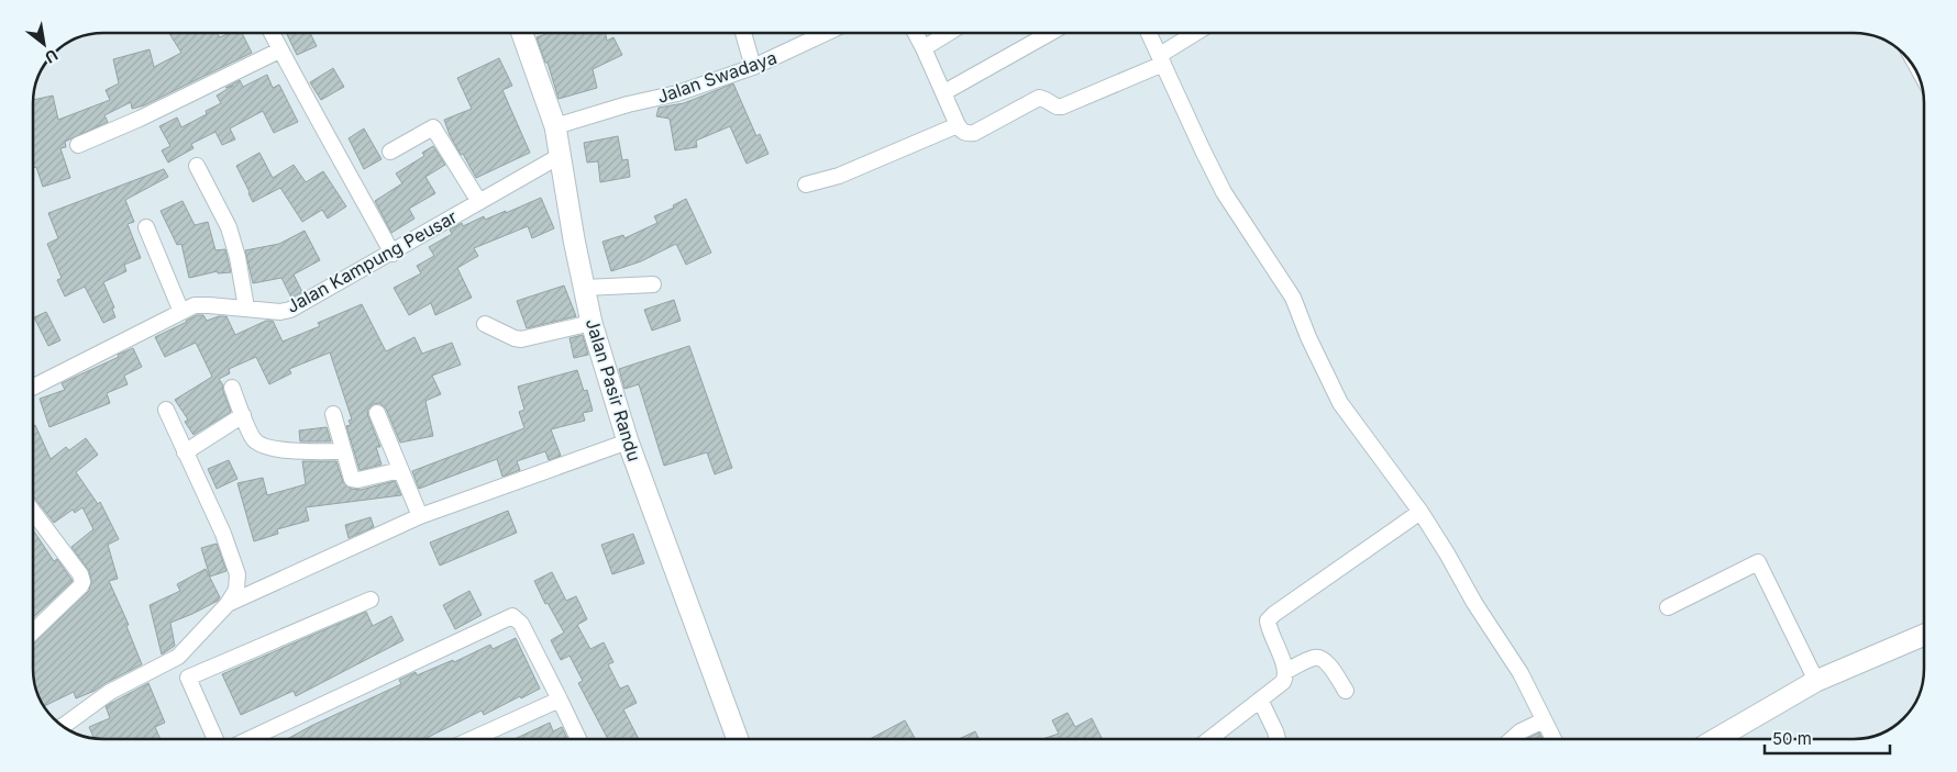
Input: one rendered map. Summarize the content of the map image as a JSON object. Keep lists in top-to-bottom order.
{
  "streets": {
    "main road": ["Jalan Pasir Randu"],
    "street": ["Jalan Swadaya", "Jalan Kampung Peusar"]
  },
  "crossings": [
    ["Jalan Swadaya", "Jalan Pasir Randu"],
    ["Jalan Kampung Peusar", "Jalan Pasir Randu"]
  ],
  "scale_bar": "50 m",
  "north": "bottom right"
}
